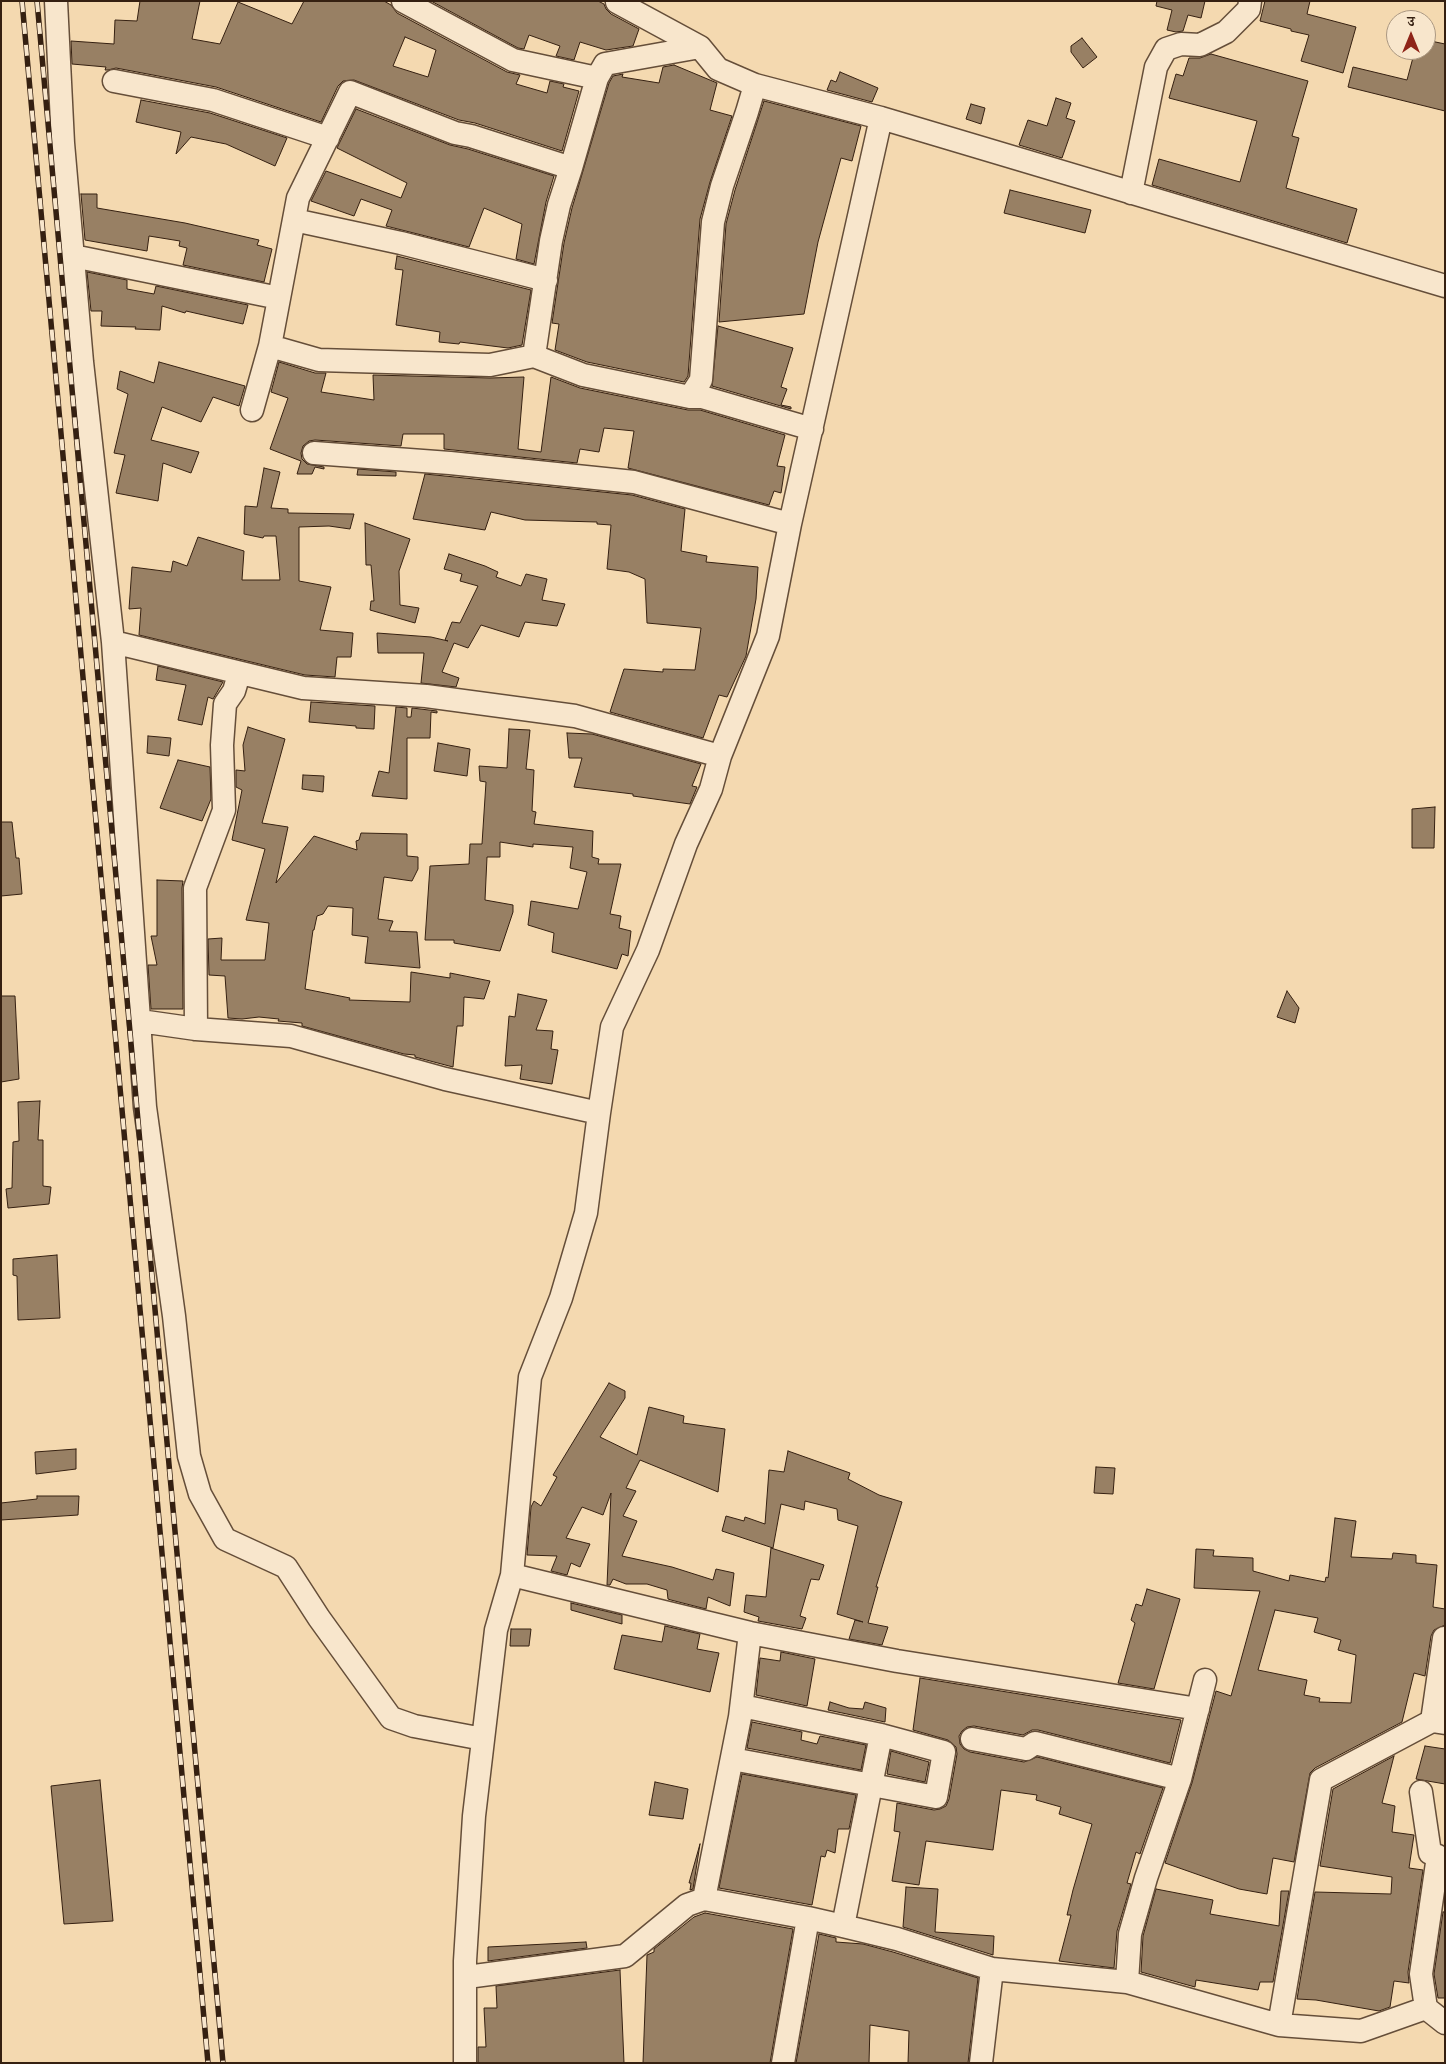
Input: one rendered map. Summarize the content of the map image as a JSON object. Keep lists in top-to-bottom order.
{
  "north": "top"
}
